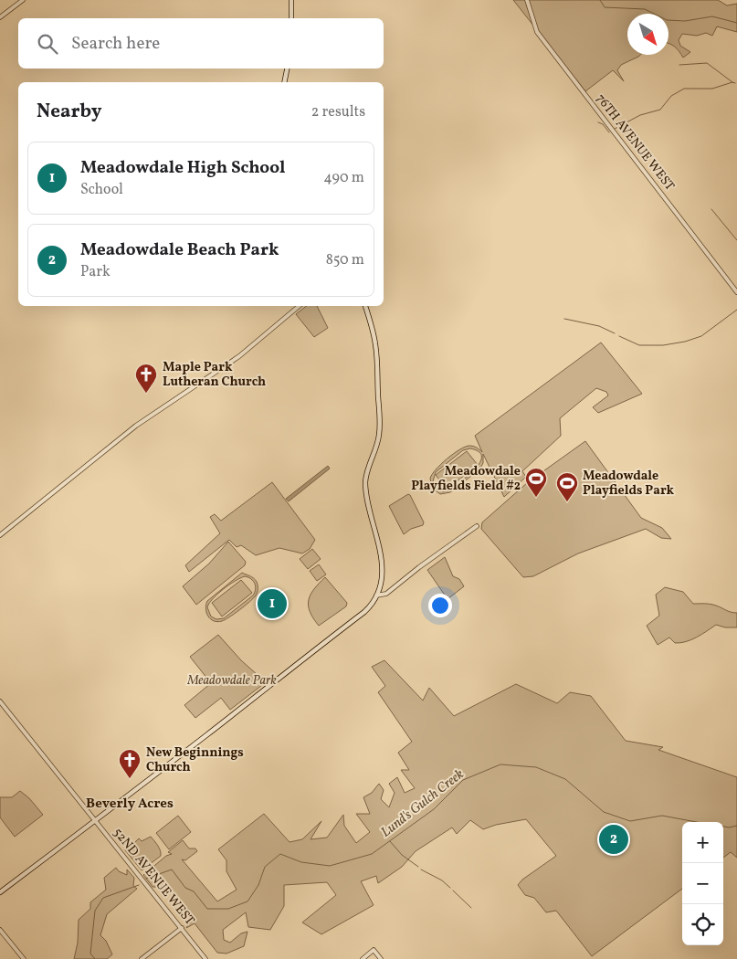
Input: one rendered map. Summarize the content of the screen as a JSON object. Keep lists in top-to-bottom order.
{
  "streets": {
    "street": ["76TH AVENUE WEST", "52ND AVENUE WEST"]
  },
  "districts": ["Beverly Acres"],
  "water": ["Lund's Gulch Creek"],
  "parks": ["Meadowdale Park"],
  "places": {
    "church": ["Maple Park Lutheran Church", "New Beginnings Church"],
    "sports": ["Meadowdale Playfields Field #2", "Meadowdale Playfields Park"]
  },
  "north": "bottom right",
  "page": {
    "search": "Search here",
    "heading": ["Nearby", "2 results"],
    "list": [
      {
        "mark": "1",
        "name": "Meadowdale High School",
        "note": "School",
        "value": "490 m"
      },
      {
        "mark": "2",
        "name": "Meadowdale Beach Park",
        "note": "Park",
        "value": "850 m"
      }
    ],
    "pins": ["1", "2"],
    "map_buttons": ["+", "−"]
  }
}
